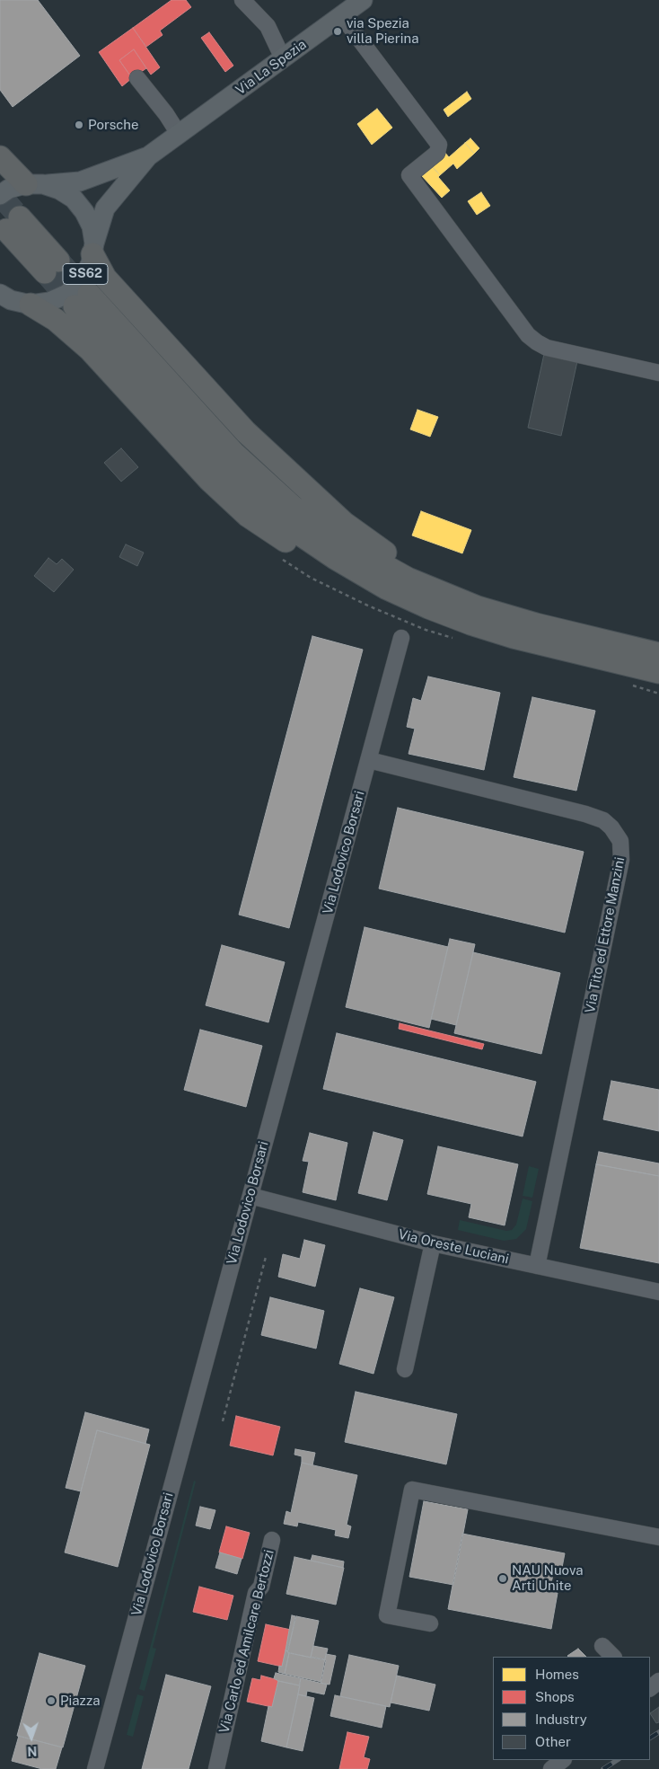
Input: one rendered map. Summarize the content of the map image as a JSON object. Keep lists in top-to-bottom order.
{
  "streets": {
    "main road": ["Via La Spezia", "SS62"],
    "street": [
      "Via Lodovico Borsari",
      "Via Tito ed Ettore Manzini",
      "Via Oreste Luciani",
      "Via Carlo ed Amilcare Bertozzi"
    ]
  },
  "crossings": [
    ["Via La Spezia", "SS62"],
    ["Via Lodovico Borsari", "Via Tito ed Ettore Manzini"],
    ["Via Lodovico Borsari", "Via Oreste Luciani"],
    ["Via Tito ed Ettore Manzini", "Via Oreste Luciani"]
  ],
  "places": [
    "via Spezia villa Pierina",
    "Porsche",
    "NAU Nuova Arti Unite",
    "Piazza"
  ],
  "legend": [
    "Homes",
    "Shops",
    "Industry",
    "Other"
  ],
  "north": "bottom"
}
